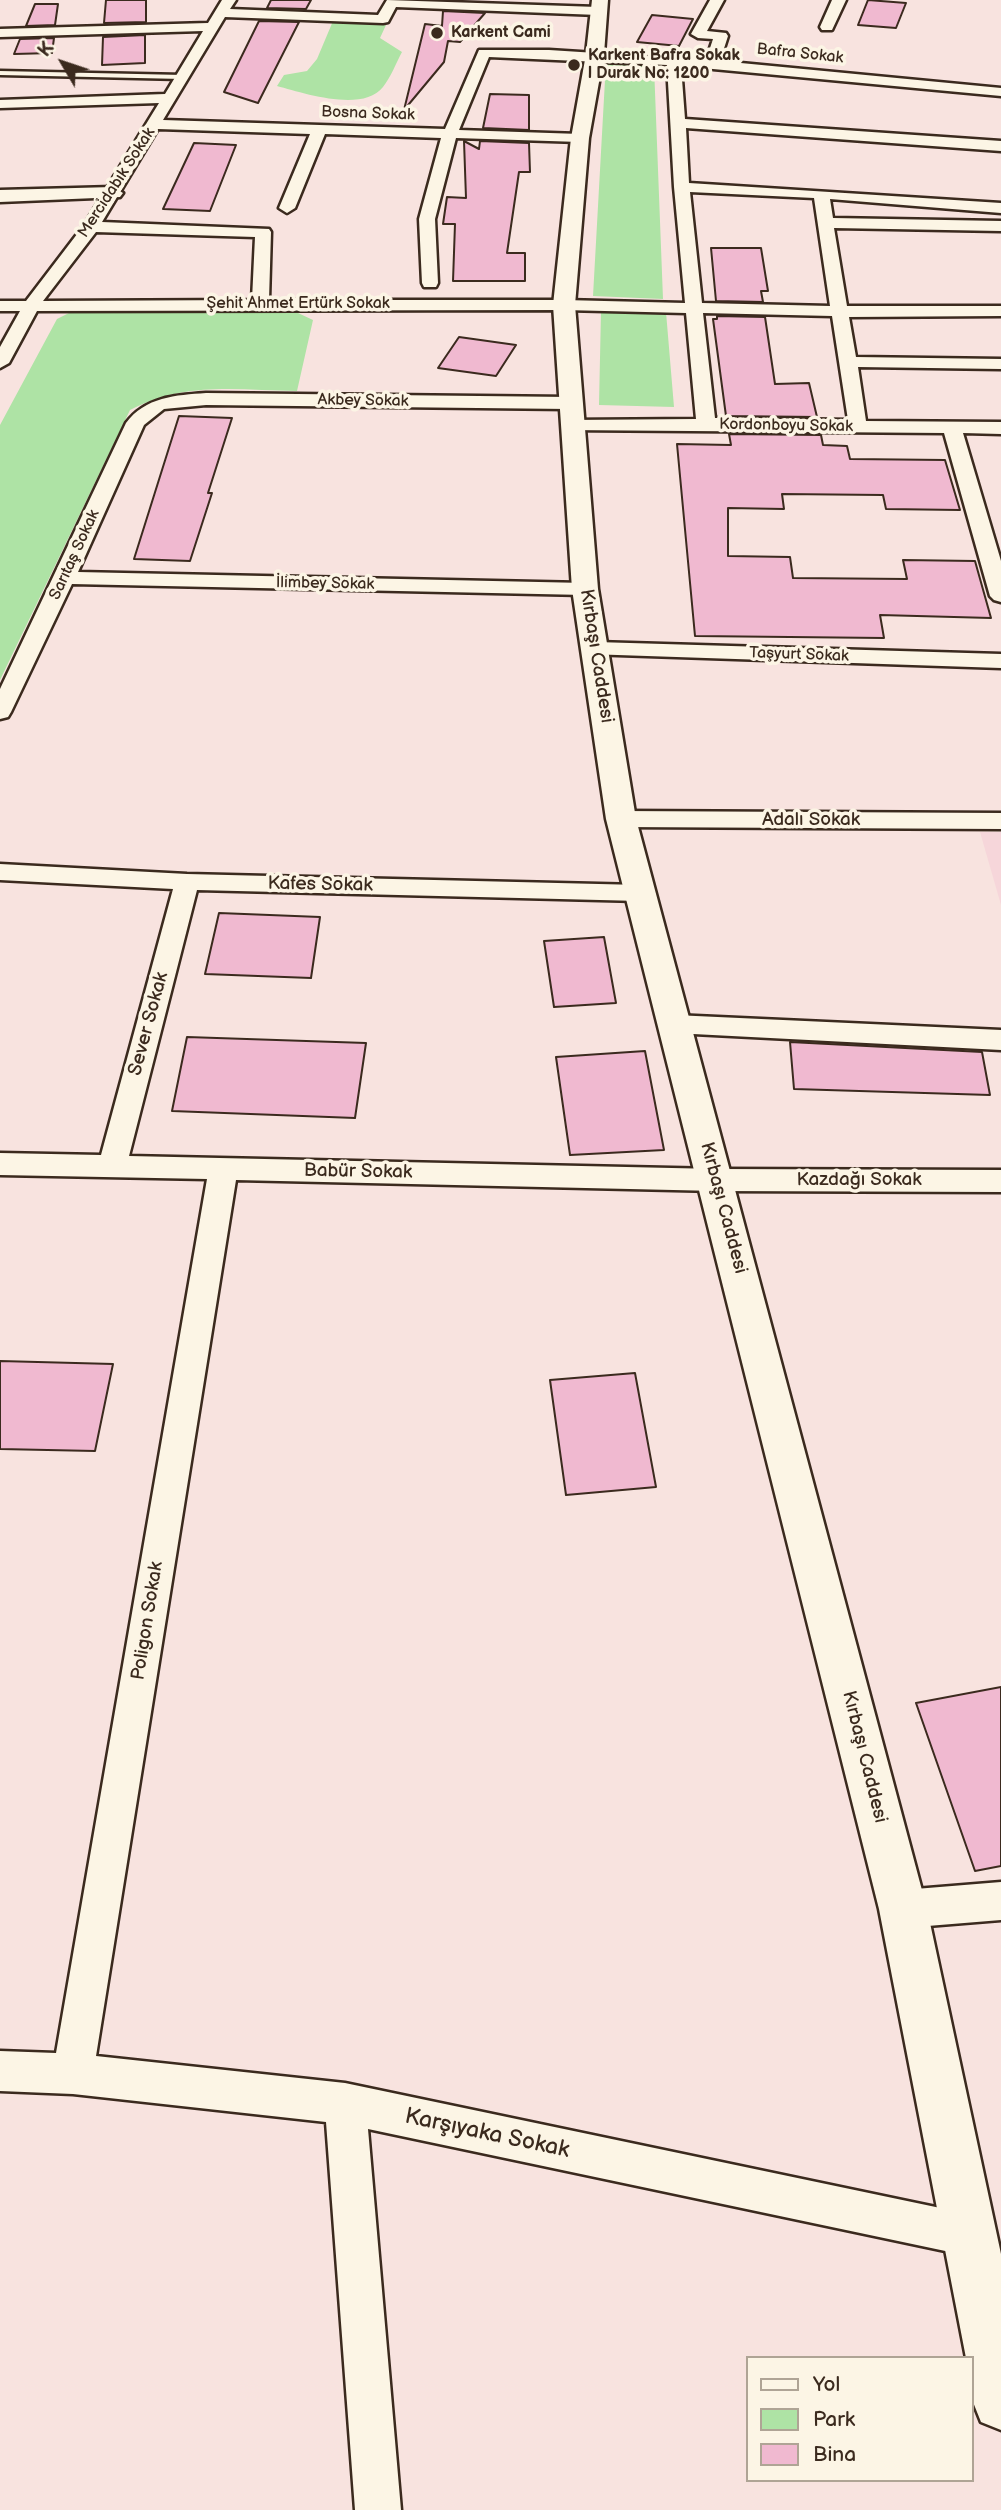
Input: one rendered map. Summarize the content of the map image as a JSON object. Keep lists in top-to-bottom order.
{
  "streets": {
    "street": [
      "Bafra Sokak",
      "Bosna Sokak",
      "Mercidabık Sokak",
      "Şehit Ahmet Ertürk Sokak",
      "Akbey Sokak",
      "Kordonboyu Sokak",
      "Sarıtaş Sokak",
      "İlimbey Sokak",
      "Taşyurt Sokak",
      "Kırbaşı Caddesi",
      "Adalı Sokak",
      "Kafes Sokak",
      "Sever Sokak",
      "Babür Sokak",
      "Kazdağı Sokak",
      "Poligon Sokak",
      "Karşıyaka Sokak"
    ]
  },
  "crossings": [
    ["Bafra Sokak", "Bosna Sokak"],
    ["Bafra Sokak", "Kırbaşı Caddesi"],
    ["Bosna Sokak", "Mercidabık Sokak"],
    ["Bosna Sokak", "Kırbaşı Caddesi"],
    ["Mercidabık Sokak", "Şehit Ahmet Ertürk Sokak"],
    ["Şehit Ahmet Ertürk Sokak", "Kırbaşı Caddesi"],
    ["Akbey Sokak", "Kordonboyu Sokak"],
    ["Akbey Sokak", "Sarıtaş Sokak"],
    ["Akbey Sokak", "Kırbaşı Caddesi"],
    ["Kordonboyu Sokak", "Kırbaşı Caddesi"],
    ["Sarıtaş Sokak", "İlimbey Sokak"],
    ["İlimbey Sokak", "Kırbaşı Caddesi"],
    ["Taşyurt Sokak", "Kırbaşı Caddesi"],
    ["Kırbaşı Caddesi", "Adalı Sokak"],
    ["Kırbaşı Caddesi", "Kafes Sokak"],
    ["Kırbaşı Caddesi", "Babür Sokak"],
    ["Kırbaşı Caddesi", "Kazdağı Sokak"],
    ["Kırbaşı Caddesi", "Karşıyaka Sokak"],
    ["Kafes Sokak", "Sever Sokak"],
    ["Sever Sokak", "Babür Sokak"],
    ["Babür Sokak", "Kazdağı Sokak"],
    ["Babür Sokak", "Poligon Sokak"],
    ["Poligon Sokak", "Karşıyaka Sokak"]
  ],
  "places": ["Karkent Cami", "Karkent Bafra Sokak | Durak No: 1200"],
  "legend": ["Yol", "Park", "Bina"],
  "north": "top left"
}
